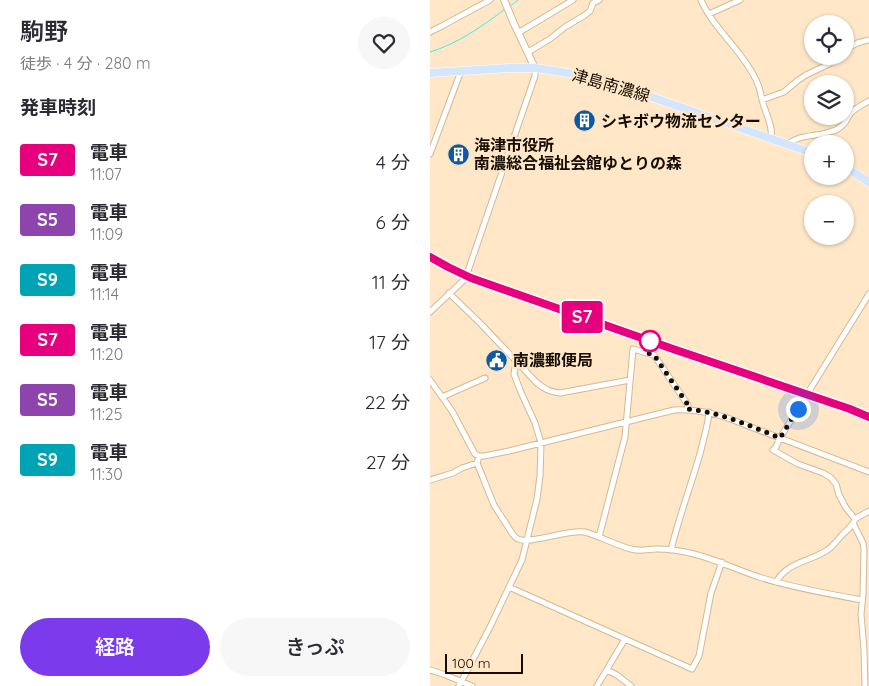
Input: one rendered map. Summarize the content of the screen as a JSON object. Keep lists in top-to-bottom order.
{
  "streets": {
    "main road": ["津島南濃線"]
  },
  "places": {
    "building": ["シキボウ物流センター", "海津市役所 南濃総合福祉会館ゆとりの森"],
    "public building": ["南濃郵便局"]
  },
  "scale_bar": "100 m",
  "page": {
    "heading": [
      ["駒野", "徒歩 · 4 分 · 280 m"],
      "発車時刻"
    ],
    "on_map": "S7",
    "map_buttons": ["+", "−"],
    "list": [
      {
        "mark": "S7",
        "name": "電車",
        "note": "11:07",
        "value": "4 分"
      },
      {
        "mark": "S5",
        "name": "電車",
        "note": "11:09",
        "value": "6 分"
      },
      {
        "mark": "S9",
        "name": "電車",
        "note": "11:14",
        "value": "11 分"
      },
      {
        "mark": "S7",
        "name": "電車",
        "note": "11:20",
        "value": "17 分"
      },
      {
        "mark": "S5",
        "name": "電車",
        "note": "11:25",
        "value": "22 分"
      },
      {
        "mark": "S9",
        "name": "電車",
        "note": "11:30",
        "value": "27 分"
      }
    ],
    "buttons": ["経路", "きっぷ"],
    "scale": "100 m"
  }
}
